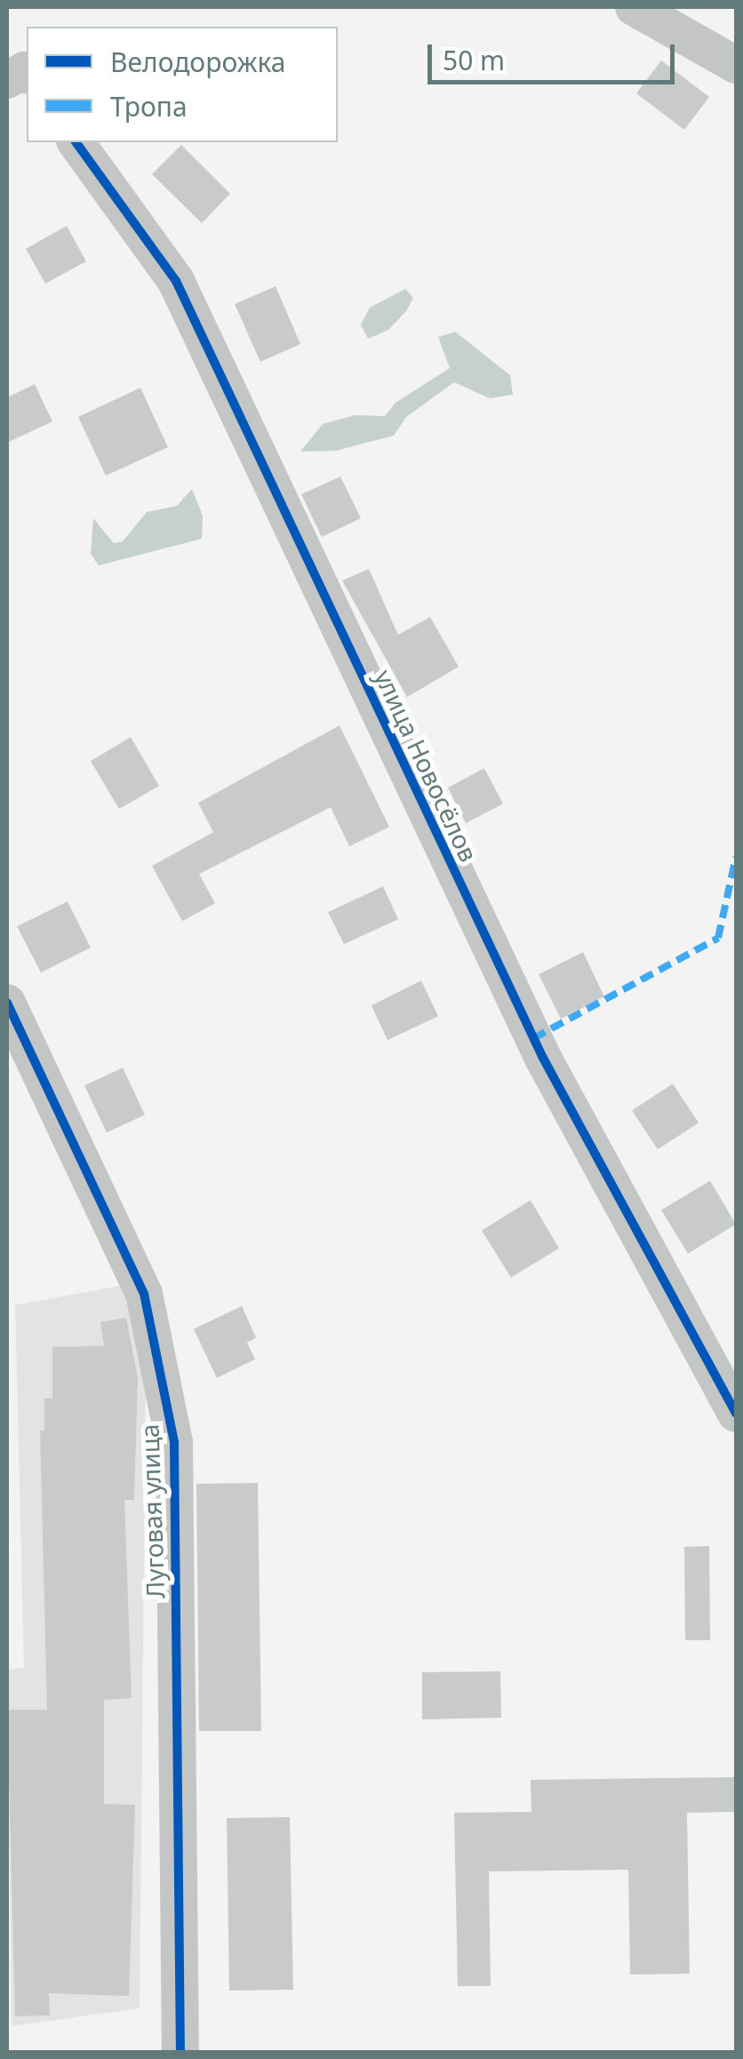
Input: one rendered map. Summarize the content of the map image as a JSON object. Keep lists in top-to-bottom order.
{
  "streets": {
    "street": ["улица Новосёлов", "Луговая улица"]
  },
  "legend": ["Велодорожка", "Тропа"],
  "scale_bar": "50 m"
}
